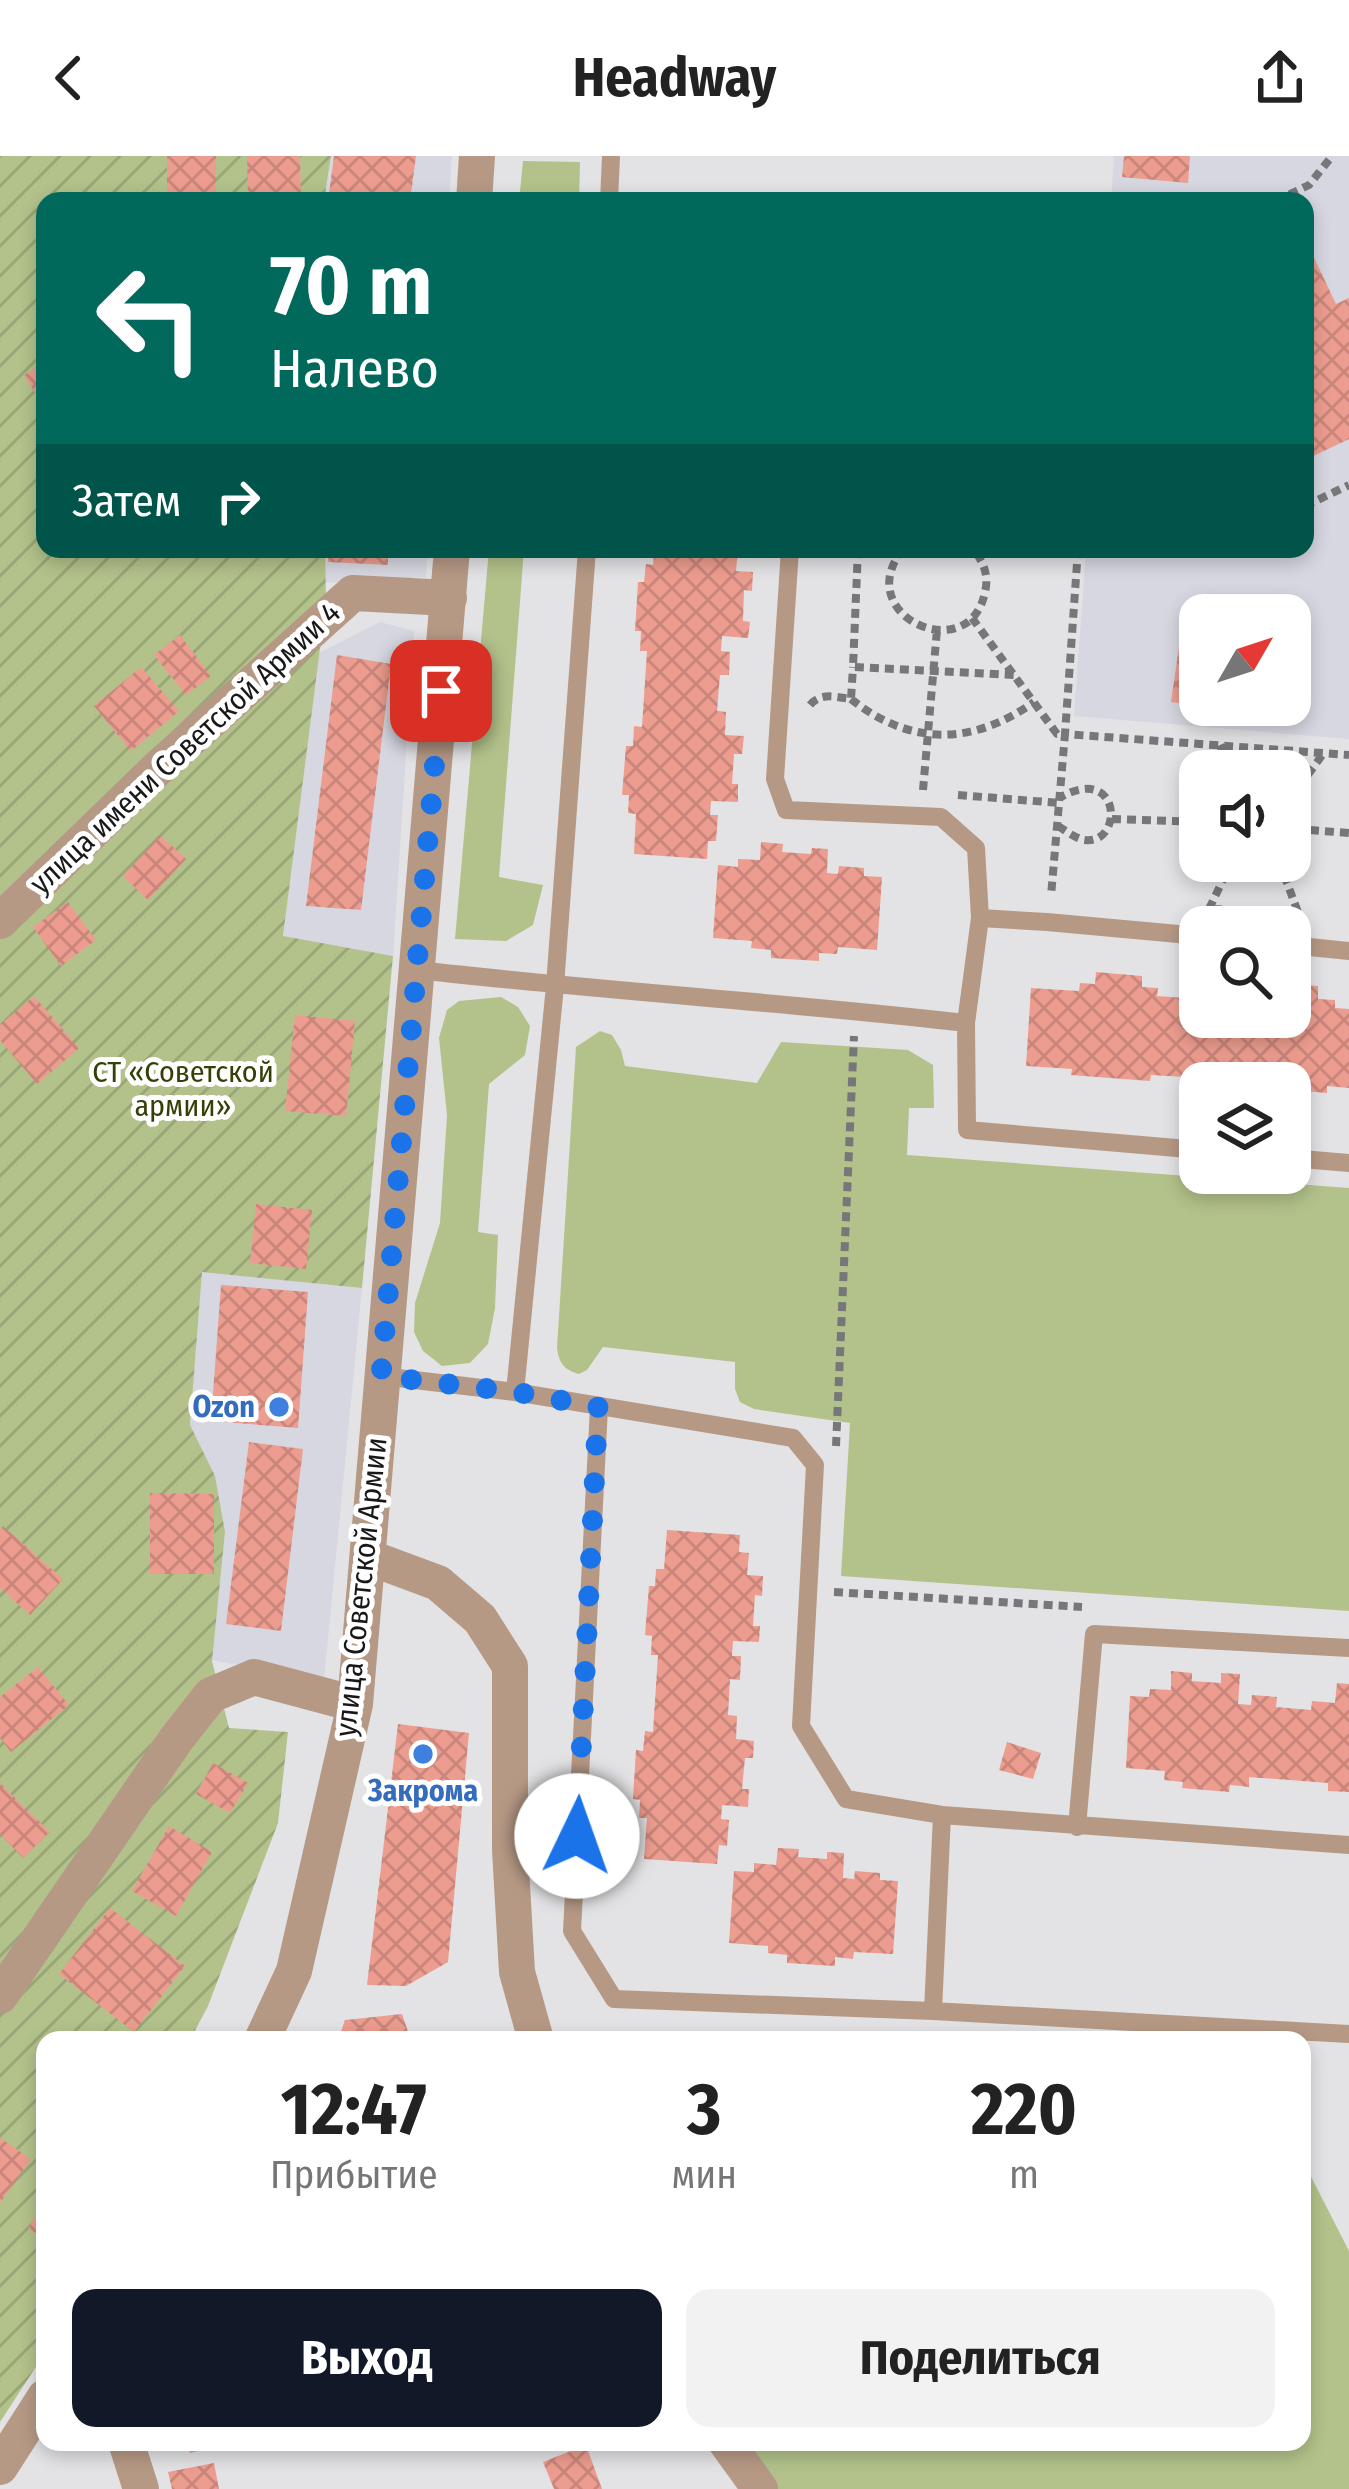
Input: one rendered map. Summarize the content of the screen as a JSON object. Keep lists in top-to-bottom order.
{
  "streets": {
    "street": ["улица имени Советской Армии 4", "улица Советской Армии"]
  },
  "crossings": [
    ["улица имени Советской Армии 4", "улица Советской Армии"]
  ],
  "parks": ["СТ «Советской армии»"],
  "places": ["Ozon", "Закрома"],
  "north": "top right",
  "page": {
    "header": "Headway",
    "turn": ["70 m", "Налево"],
    "then": "Затем",
    "eta": [
      "12:47",
      "Прибытие",
      "3",
      "мин",
      "220",
      "m"
    ],
    "buttons": ["Выход", "Поделиться"]
  }
}
